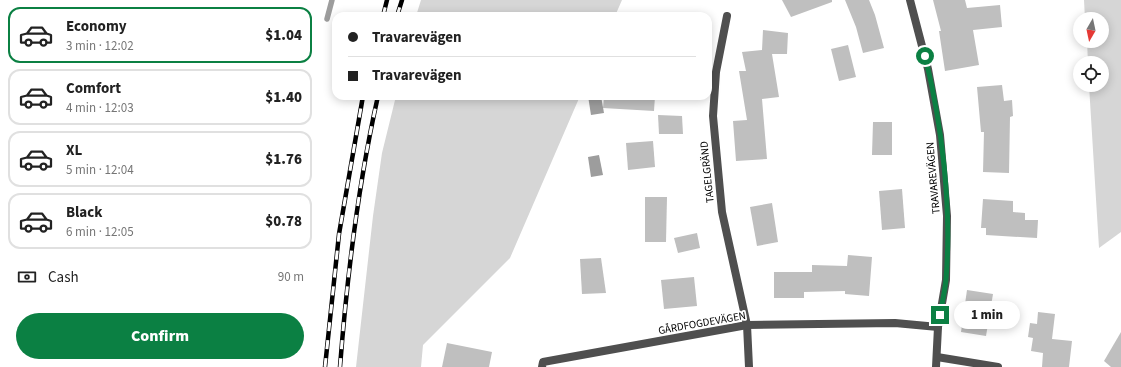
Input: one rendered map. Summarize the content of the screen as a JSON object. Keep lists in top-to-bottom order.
{
  "streets": {
    "street": ["TAGELGRÄND", "TRAVAREVÄGEN", "GÅRDFOGDEVÄGEN"]
  },
  "crossings": [
    ["TAGELGRÄND", "GÅRDFOGDEVÄGEN"],
    ["TRAVAREVÄGEN", "GÅRDFOGDEVÄGEN"]
  ],
  "north": "bottom",
  "page": {
    "list": [
      {
        "name": "Economy",
        "note": "3 min · 12:02",
        "value": "$1.04"
      },
      {
        "name": "Comfort",
        "note": "4 min · 12:03",
        "value": "$1.40"
      },
      {
        "name": "XL",
        "note": "5 min · 12:04",
        "value": "$1.76"
      },
      {
        "name": "Black",
        "note": "6 min · 12:05",
        "value": "$0.78"
      }
    ],
    "banner": ["Travarevägen", "Travarevägen"],
    "pay": ["Cash", "90 m"],
    "bubble": "1 min",
    "buttons": "Confirm"
  }
}
